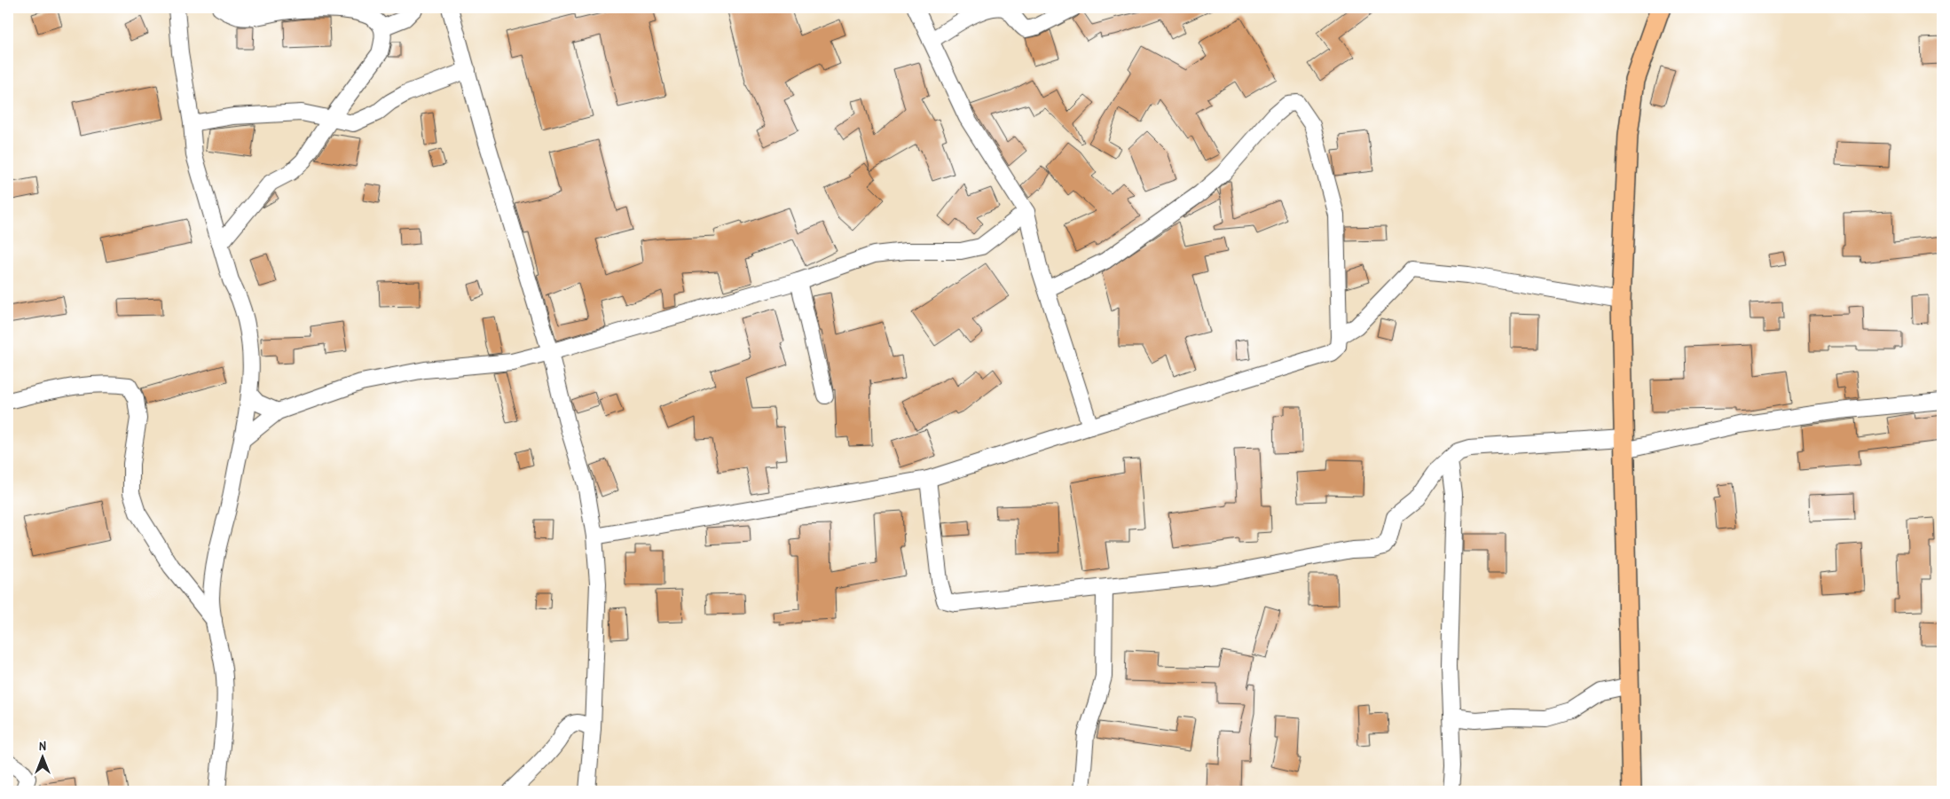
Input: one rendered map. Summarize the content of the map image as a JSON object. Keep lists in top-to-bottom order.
{
  "north": "top"
}
